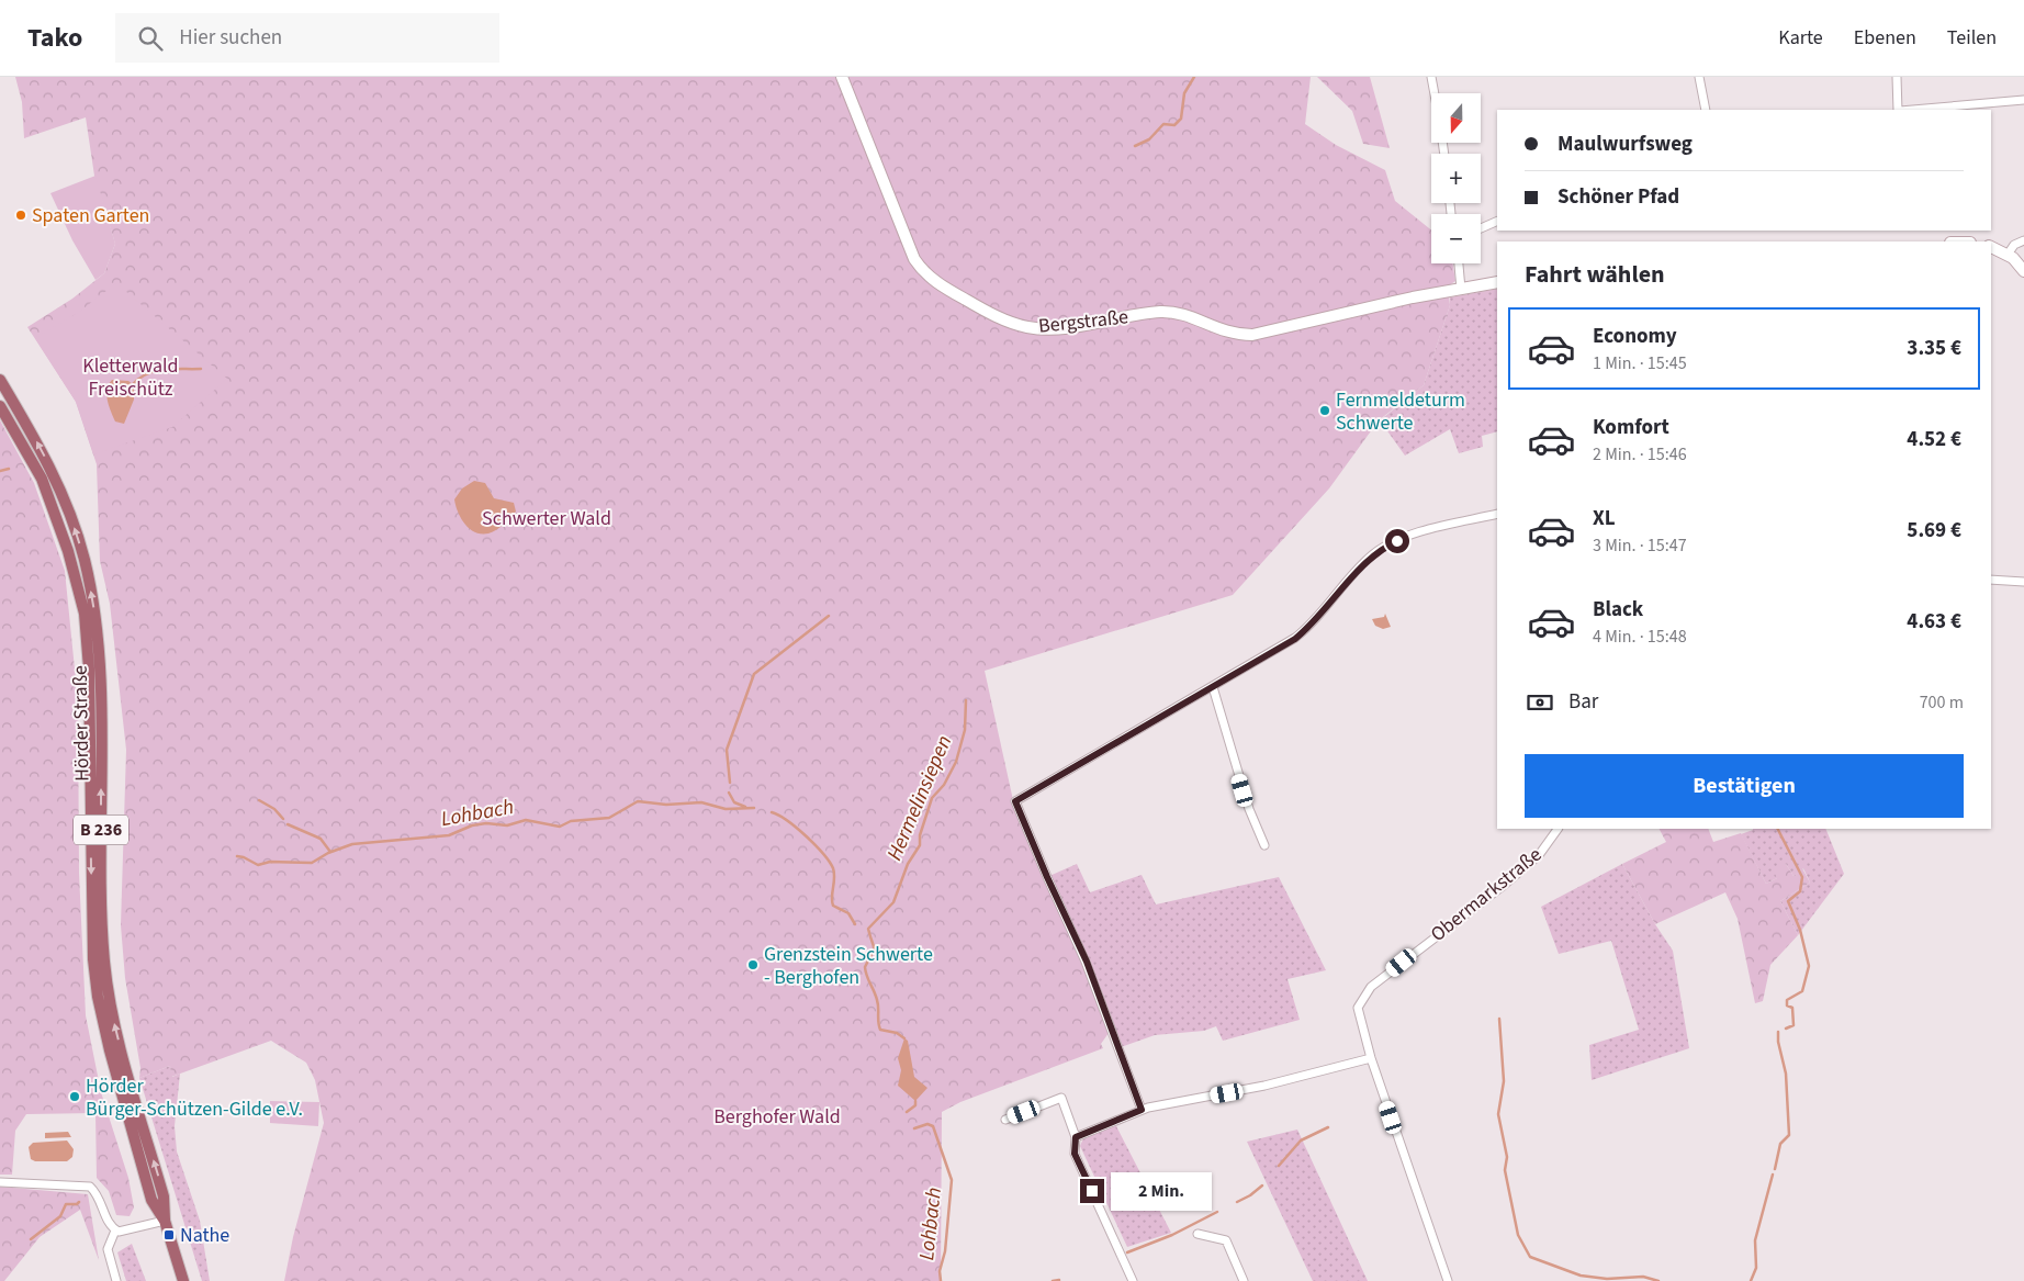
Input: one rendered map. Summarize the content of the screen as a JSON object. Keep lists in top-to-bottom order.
{
  "streets": {
    "main road": ["Bergstraße", "Hörder Straße", "B 236"],
    "street": ["Obermarkstraße"]
  },
  "crossings": [
    ["Hörder Straße", "B 236"]
  ],
  "water": ["Hermelinsiepen", "Lohbach"],
  "parks": ["Kletterwald Freischütz", "Schwerter Wald", "Berghofer Wald"],
  "places": {
    "other": [
      "Spaten Garten",
      "Fernmeldeturm Schwerte",
      "Grenzstein Schwerte - Berghofen",
      "Hörder Bürger-Schützen-Gilde e.V."
    ],
    "transit": ["Nathe"]
  },
  "north": "bottom",
  "page": {
    "header": "Tako",
    "search": "Hier suchen",
    "nav": ["Karte", "Ebenen", "Teilen"],
    "map_buttons": ["+", "−"],
    "banner": ["Maulwurfsweg", "Schöner Pfad"],
    "heading": "Fahrt wählen",
    "list": [
      {
        "name": "Economy",
        "note": "1 Min. · 15:45",
        "value": "3.35 €"
      },
      {
        "name": "Komfort",
        "note": "2 Min. · 15:46",
        "value": "4.52 €"
      },
      {
        "name": "XL",
        "note": "3 Min. · 15:47",
        "value": "5.69 €"
      },
      {
        "name": "Black",
        "note": "4 Min. · 15:48",
        "value": "4.63 €"
      }
    ],
    "pay": ["Bar", "700 m"],
    "buttons": "Bestätigen",
    "bubble": "2 Min."
  }
}
